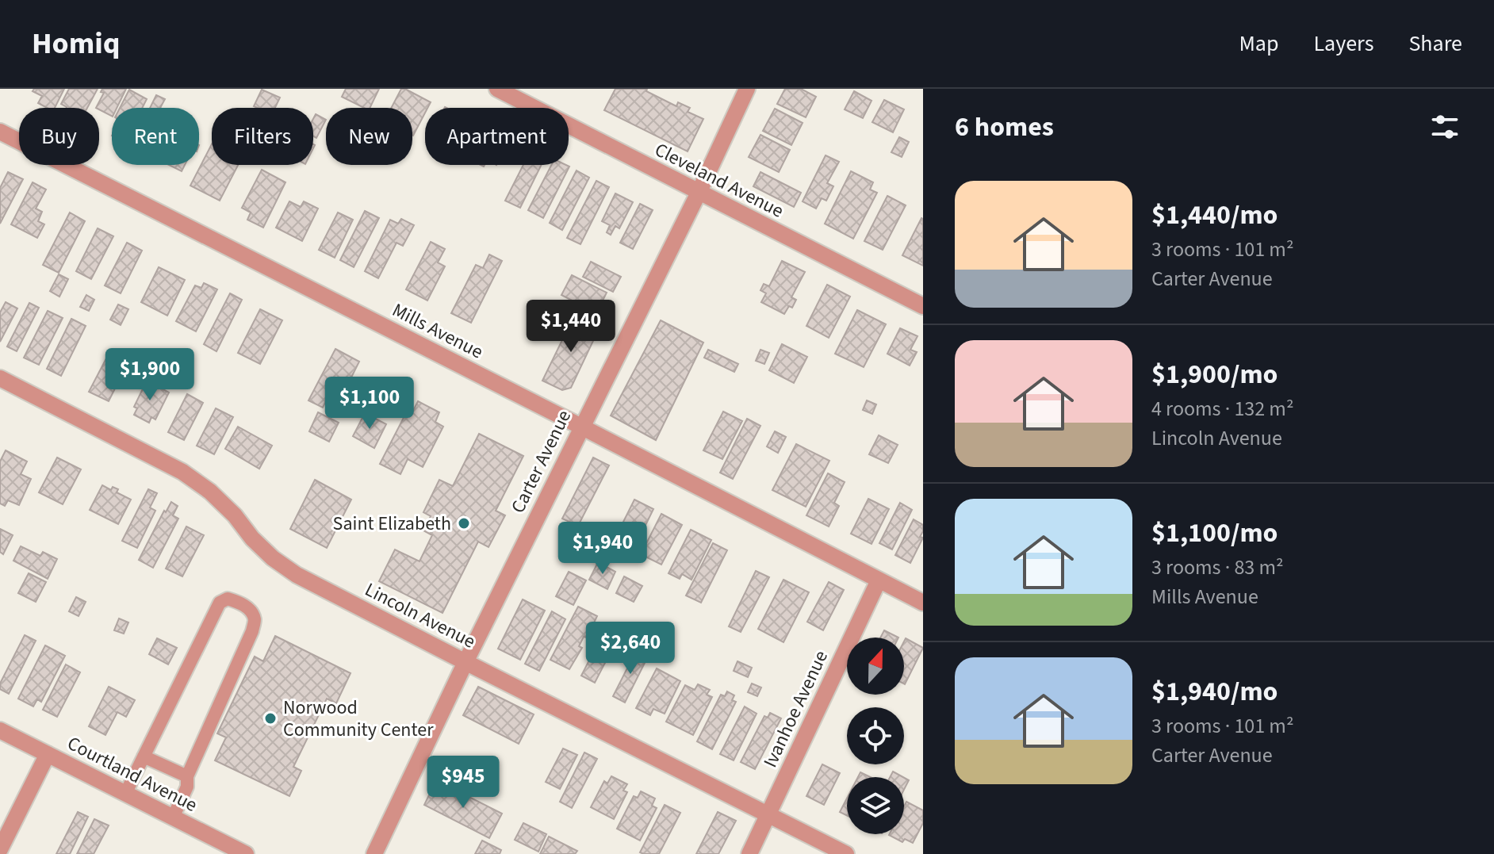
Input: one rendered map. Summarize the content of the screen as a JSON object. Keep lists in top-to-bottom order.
{
  "streets": {
    "street": [
      "Cleveland Avenue",
      "Mills Avenue",
      "Carter Avenue",
      "Lincoln Avenue",
      "Ivanhoe Avenue",
      "Courtland Avenue"
    ]
  },
  "crossings": [
    ["Cleveland Avenue", "Carter Avenue"],
    ["Mills Avenue", "Carter Avenue"],
    ["Mills Avenue", "Ivanhoe Avenue"],
    ["Carter Avenue", "Lincoln Avenue"],
    ["Lincoln Avenue", "Ivanhoe Avenue"]
  ],
  "places": ["Saint Elizabeth", "Norwood Community Center"],
  "north": "top",
  "page": {
    "header": "Homiq",
    "nav": ["Map", "Layers", "Share"],
    "heading": "6 homes",
    "chip": [
      "Buy",
      "Rent",
      "Filters",
      "New",
      "Apartment"
    ],
    "list": [
      {
        "name": "$1,440/mo",
        "note": "3 rooms · 101 m² · Carter Avenue"
      },
      {
        "name": "$1,900/mo",
        "note": "4 rooms · 132 m² · Lincoln Avenue"
      },
      {
        "name": "$1,100/mo",
        "note": "3 rooms · 83 m² · Mills Avenue"
      },
      {
        "name": "$1,940/mo",
        "note": "3 rooms · 101 m² · Carter Avenue"
      }
    ],
    "price": [
      "$1,440",
      "$1,900",
      "$1,100",
      "$1,940",
      "$2,640",
      "$945"
    ]
  }
}
